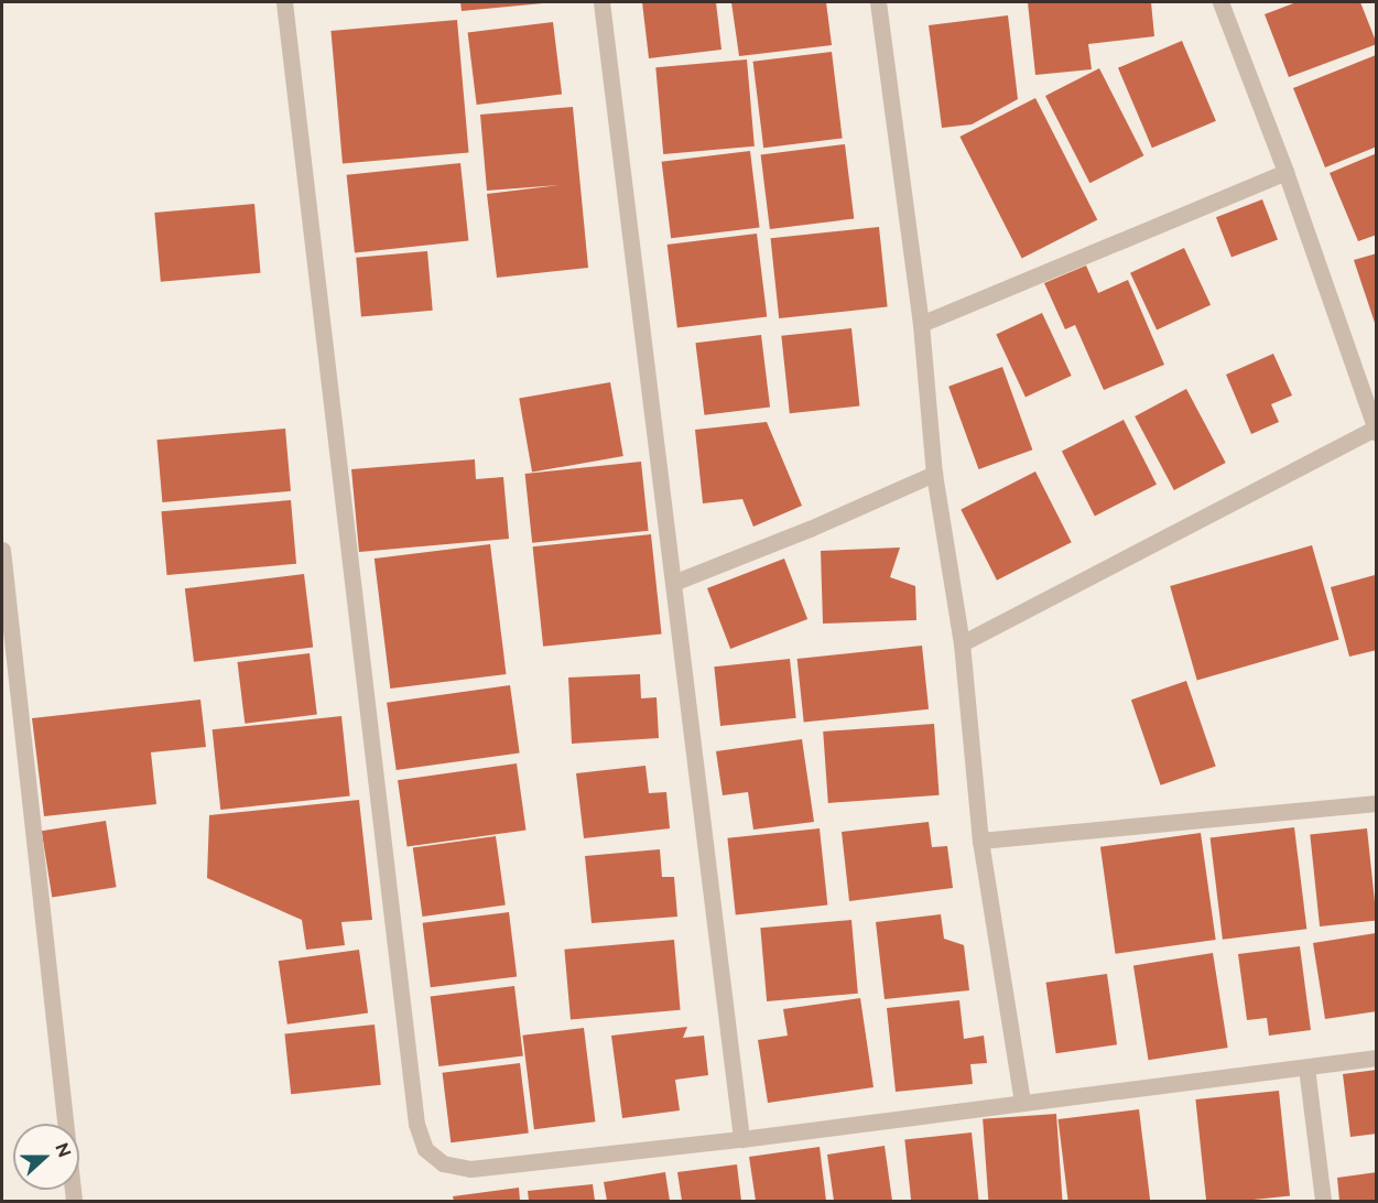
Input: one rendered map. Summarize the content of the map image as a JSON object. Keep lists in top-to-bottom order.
{
  "north": "right"
}
